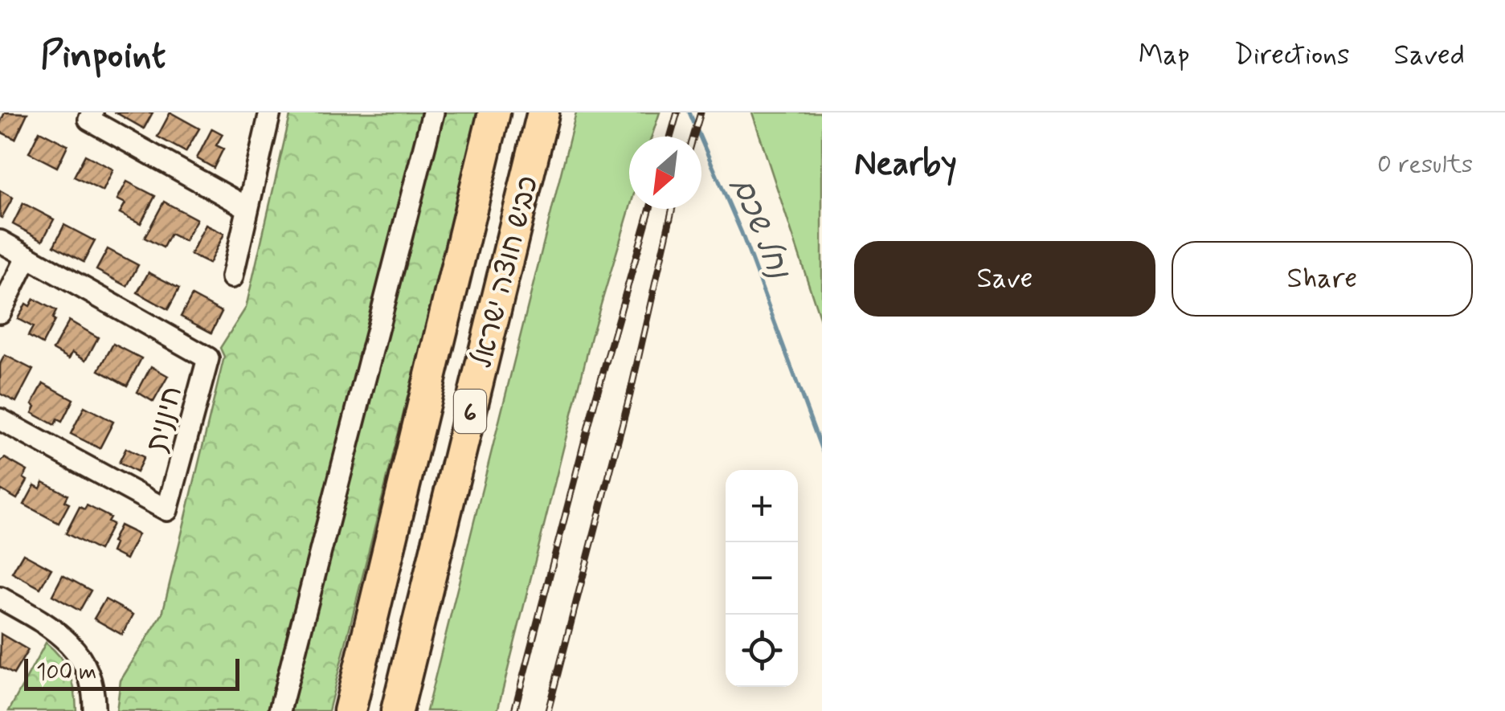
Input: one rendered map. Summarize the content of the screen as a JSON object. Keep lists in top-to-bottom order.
{
  "streets": {
    "highway": ["כביש חוצה ישראל", "6"],
    "street": ["חיננית"]
  },
  "water": ["נחל שכם"],
  "scale_bar": "100 m",
  "north": "bottom left",
  "page": {
    "header": "Pinpoint",
    "nav": ["Map", "Directions", "Saved"],
    "heading": ["Nearby", "0 results"],
    "buttons": ["Save", "Share"],
    "map_buttons": ["+", "−"],
    "scale": "100 m"
  }
}
